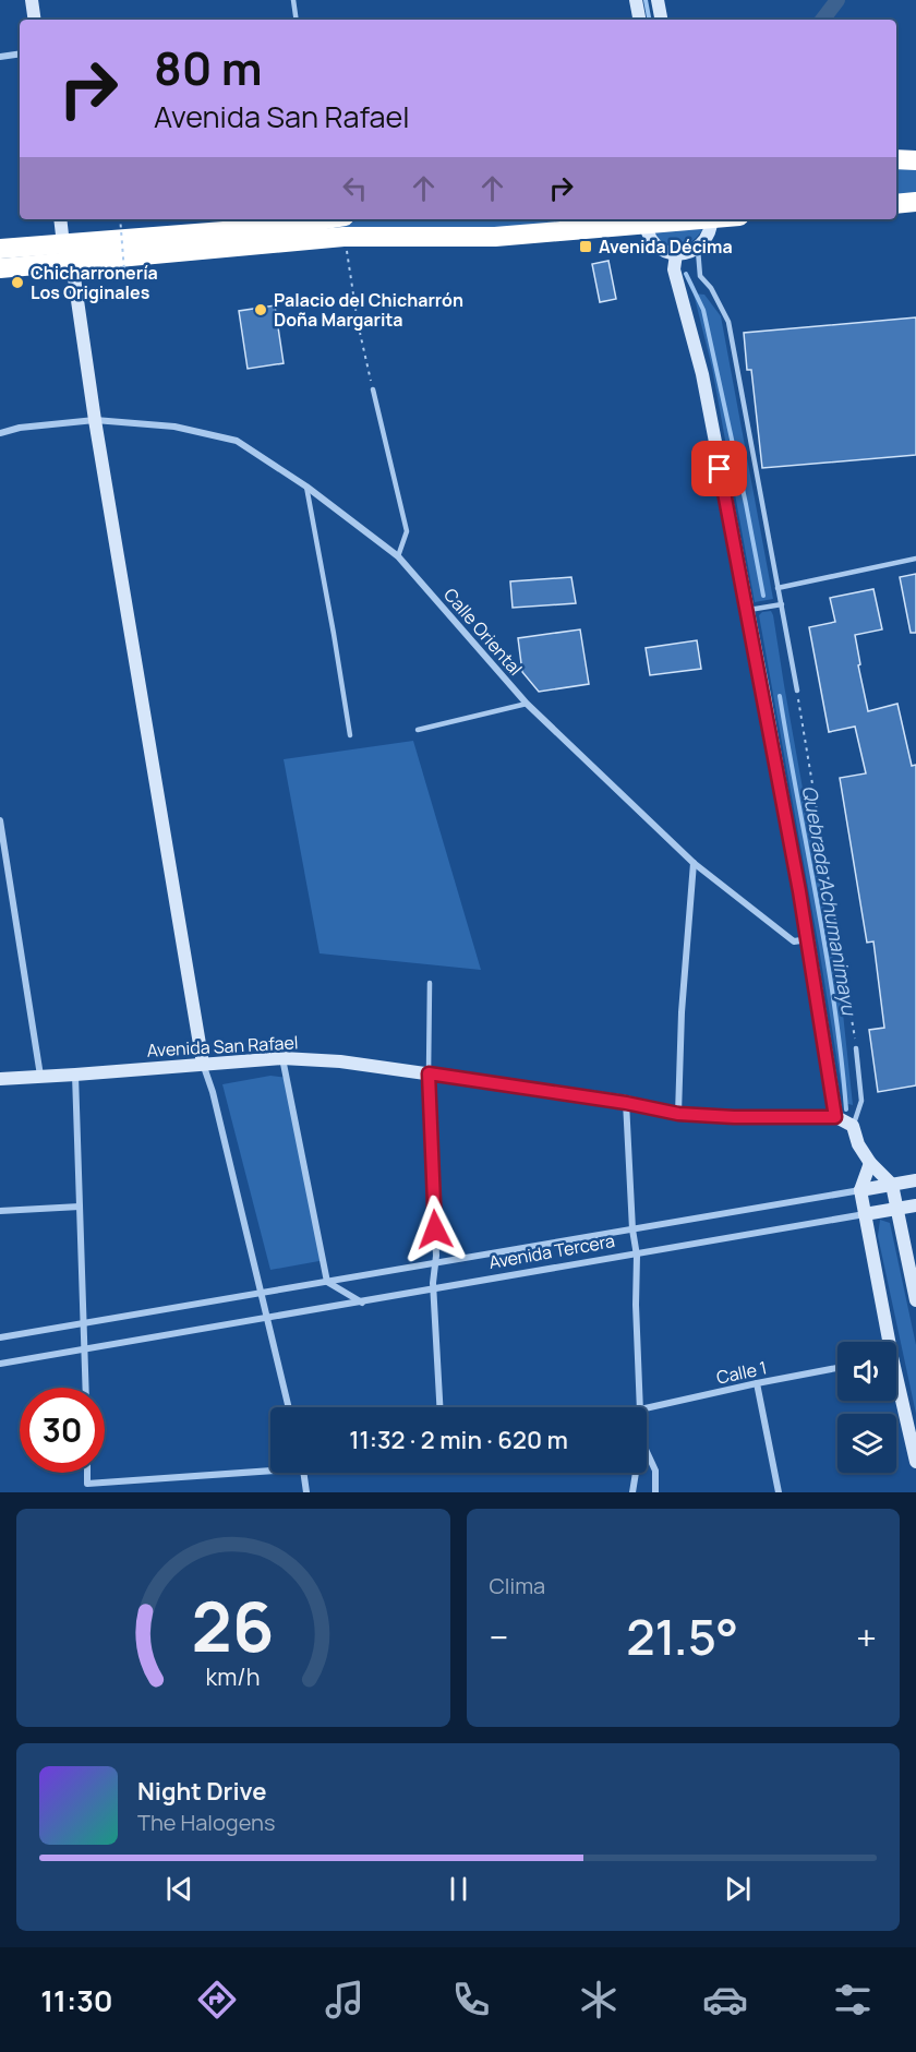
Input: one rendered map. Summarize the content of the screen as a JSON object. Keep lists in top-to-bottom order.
{
  "streets": {
    "street": [
      "Calle Oriental",
      "Avenida San Rafael",
      "Avenida Tercera",
      "Calle 1"
    ]
  },
  "water": ["Quebrada Achumanimayu"],
  "places": {
    "transit": ["Avenida Décima"],
    "other": ["Chicharronería Los Originales", "Palacio del Chicharrón Doña Margarita"]
  },
  "page": {
    "turn": ["80 m", "Avenida San Rafael"],
    "limit": "30",
    "trip": "11:32 · 2 min · 620 m",
    "tile": "Clima",
    "heat": ["−", "21.5°", "+"],
    "song": ["Night Drive", "The Halogens"],
    "tabs": "11:30",
    "gauge": ["26", "km/h"]
  }
}
